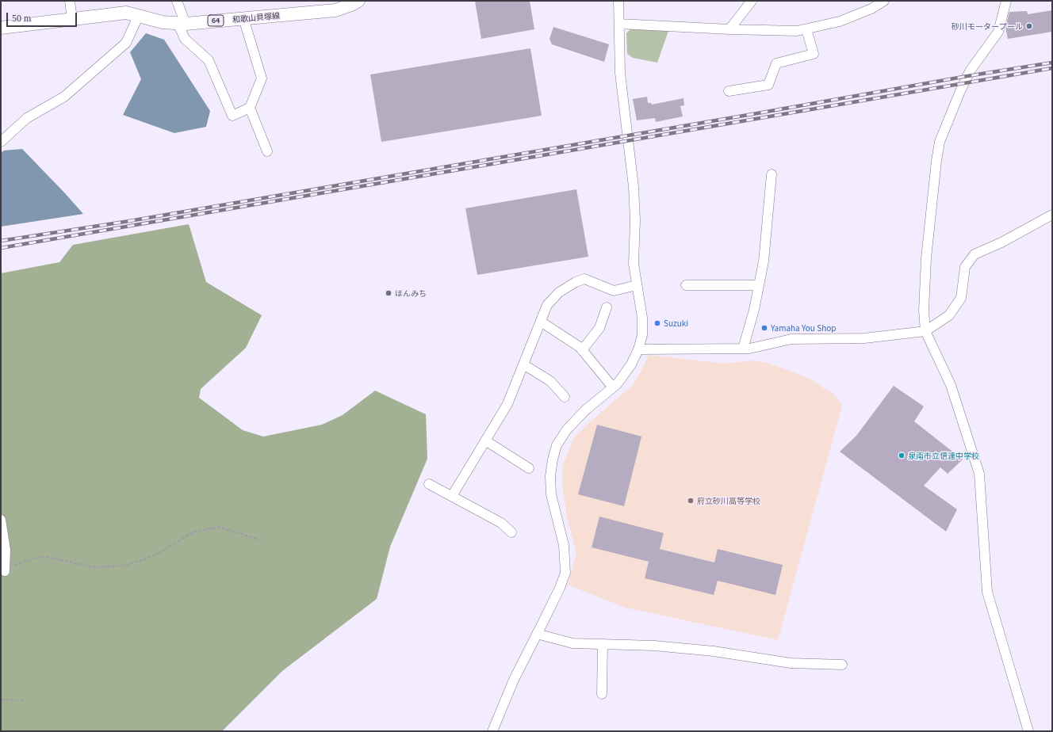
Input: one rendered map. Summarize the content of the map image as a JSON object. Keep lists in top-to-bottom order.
{
  "streets": {
    "main road": ["和歌山貝塚線", "64"]
  },
  "places": [
    "砂川モータープール",
    "ほんみち",
    "Suzuki",
    "Yamaha You Shop",
    "泉南市立信達中学校",
    "府立砂川高等学校"
  ],
  "scale_bar": "50 m"
}
